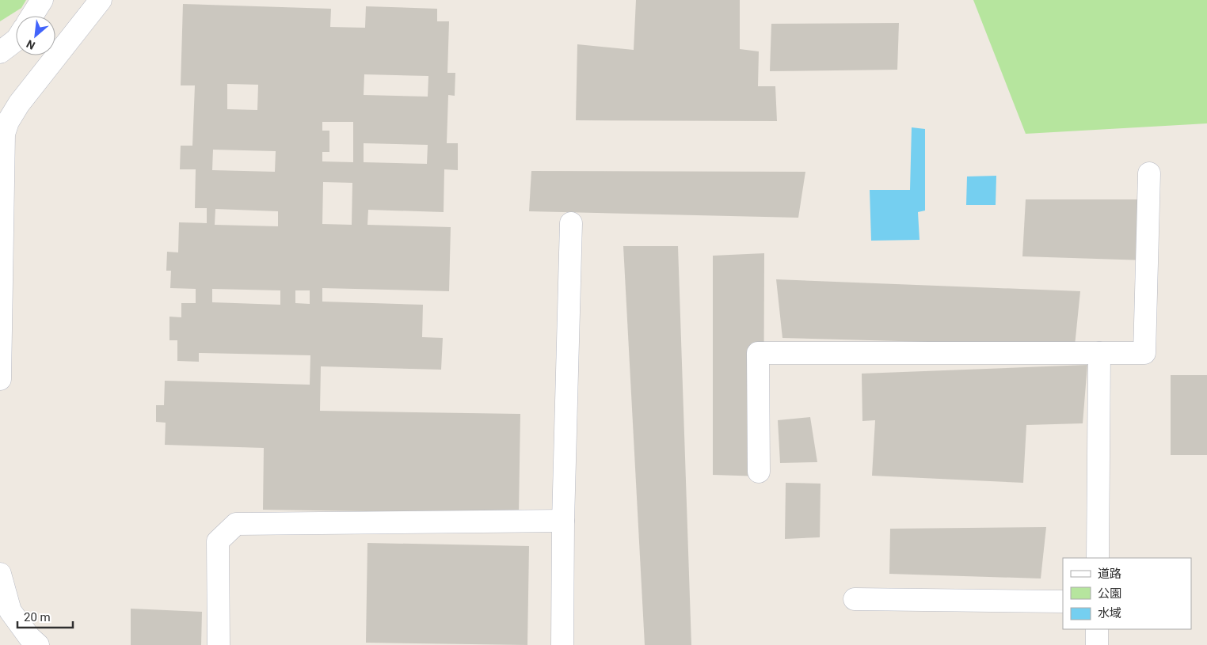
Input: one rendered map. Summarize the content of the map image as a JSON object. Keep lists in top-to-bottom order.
{
  "legend": ["道路", "公園", "水域"],
  "scale_bar": "20 m",
  "north": "bottom left"
}
